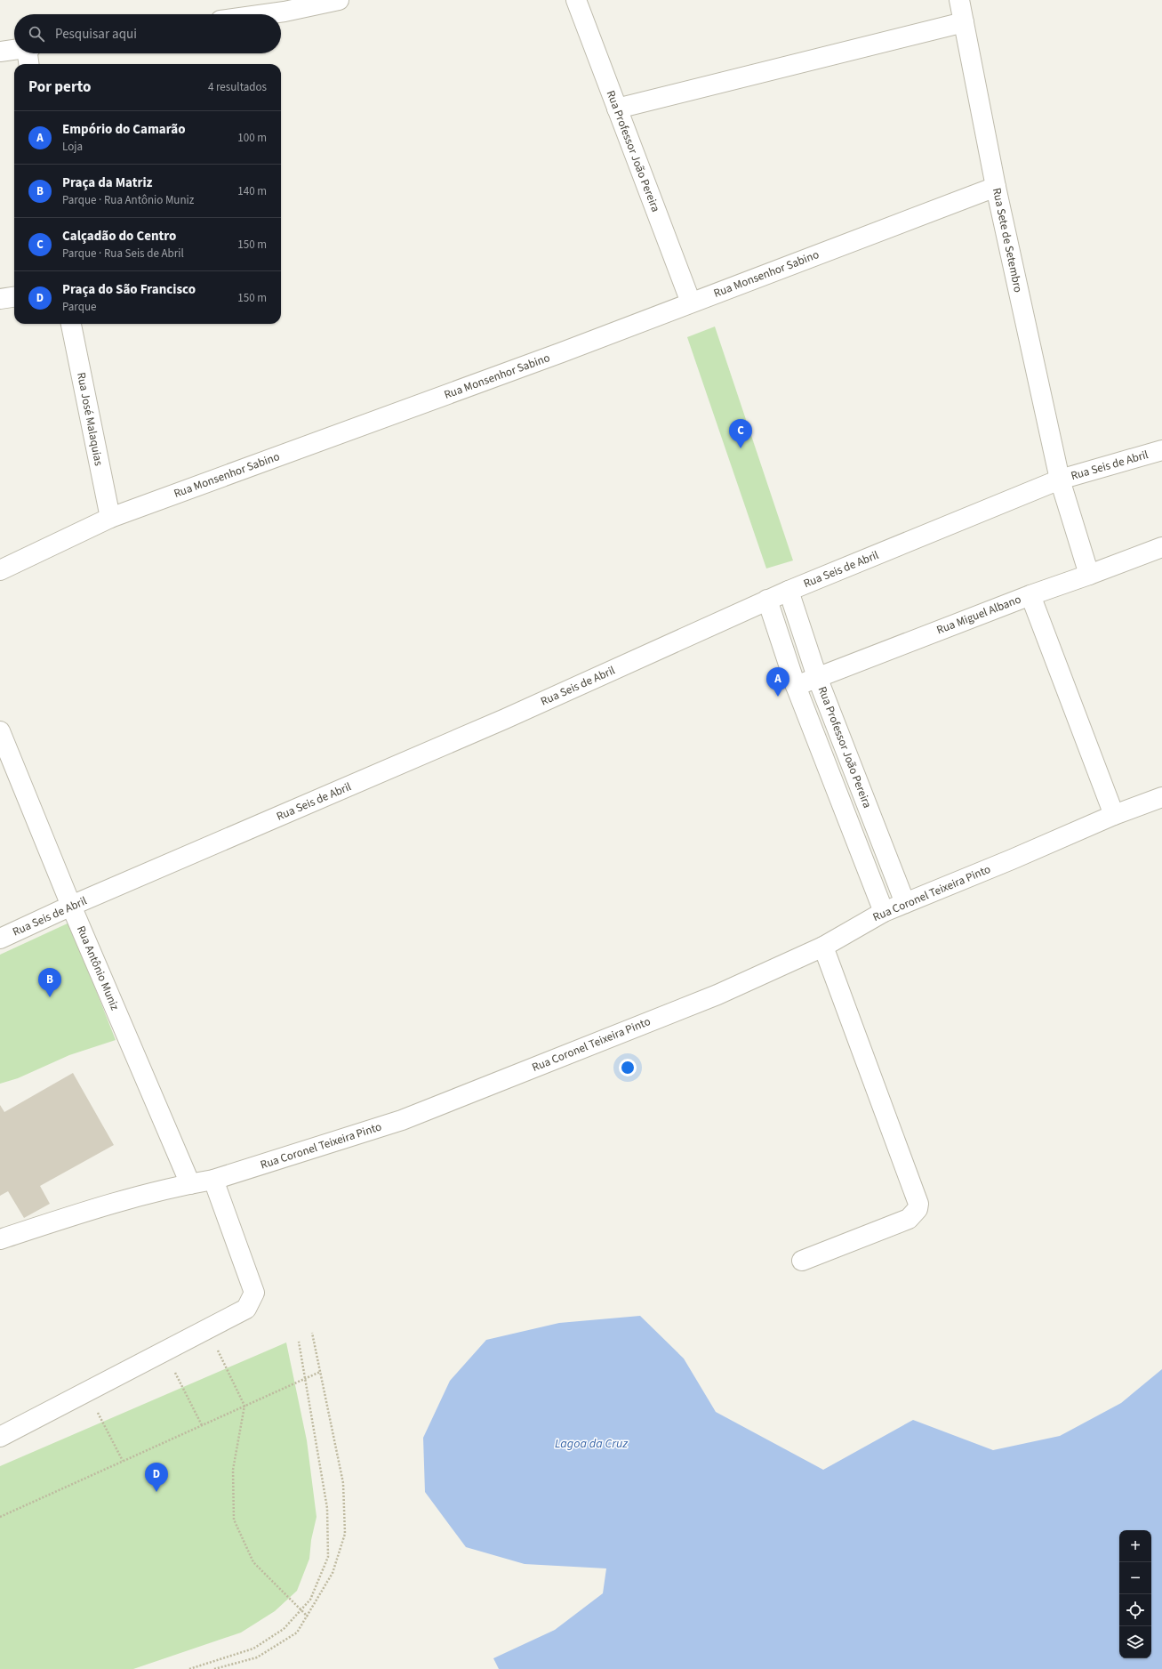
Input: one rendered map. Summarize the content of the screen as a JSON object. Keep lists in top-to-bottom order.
{
  "streets": {
    "street": [
      "Rua Professor João Pereira",
      "Rua Sete de Setembro",
      "Rua Monsenhor Sabino",
      "Rua José Malaquias",
      "Rua Seis de Abril",
      "Rua Miguel Albano",
      "Rua Coronel Teixeira Pinto",
      "Rua Antônio Muniz"
    ]
  },
  "crossings": [
    ["Rua Professor João Pereira", "Rua Monsenhor Sabino"],
    ["Rua Professor João Pereira", "Rua Seis de Abril"],
    ["Rua Professor João Pereira", "Rua Miguel Albano"],
    ["Rua Professor João Pereira", "Rua Coronel Teixeira Pinto"],
    ["Rua Sete de Setembro", "Rua Monsenhor Sabino"],
    ["Rua Sete de Setembro", "Rua Seis de Abril"],
    ["Rua Sete de Setembro", "Rua Miguel Albano"],
    ["Rua Monsenhor Sabino", "Rua José Malaquias"],
    ["Rua Seis de Abril", "Rua Antônio Muniz"],
    ["Rua Coronel Teixeira Pinto", "Rua Antônio Muniz"]
  ],
  "water": ["Lagoa da Cruz"],
  "page": {
    "search": "Pesquisar aqui",
    "heading": ["Por perto", "4 resultados"],
    "list": [
      {
        "mark": "A",
        "name": "Empório do Camarão",
        "note": "Loja",
        "value": "100 m"
      },
      {
        "mark": "B",
        "name": "Praça da Matriz",
        "note": "Parque · Rua Antônio Muniz",
        "value": "140 m"
      },
      {
        "mark": "C",
        "name": "Calçadão do Centro",
        "note": "Parque · Rua Seis de Abril",
        "value": "150 m"
      },
      {
        "mark": "D",
        "name": "Praça do São Francisco",
        "note": "Parque",
        "value": "150 m"
      }
    ],
    "pins": [
      "C",
      "A",
      "B",
      "D"
    ],
    "map_buttons": ["+", "−"]
  }
}
